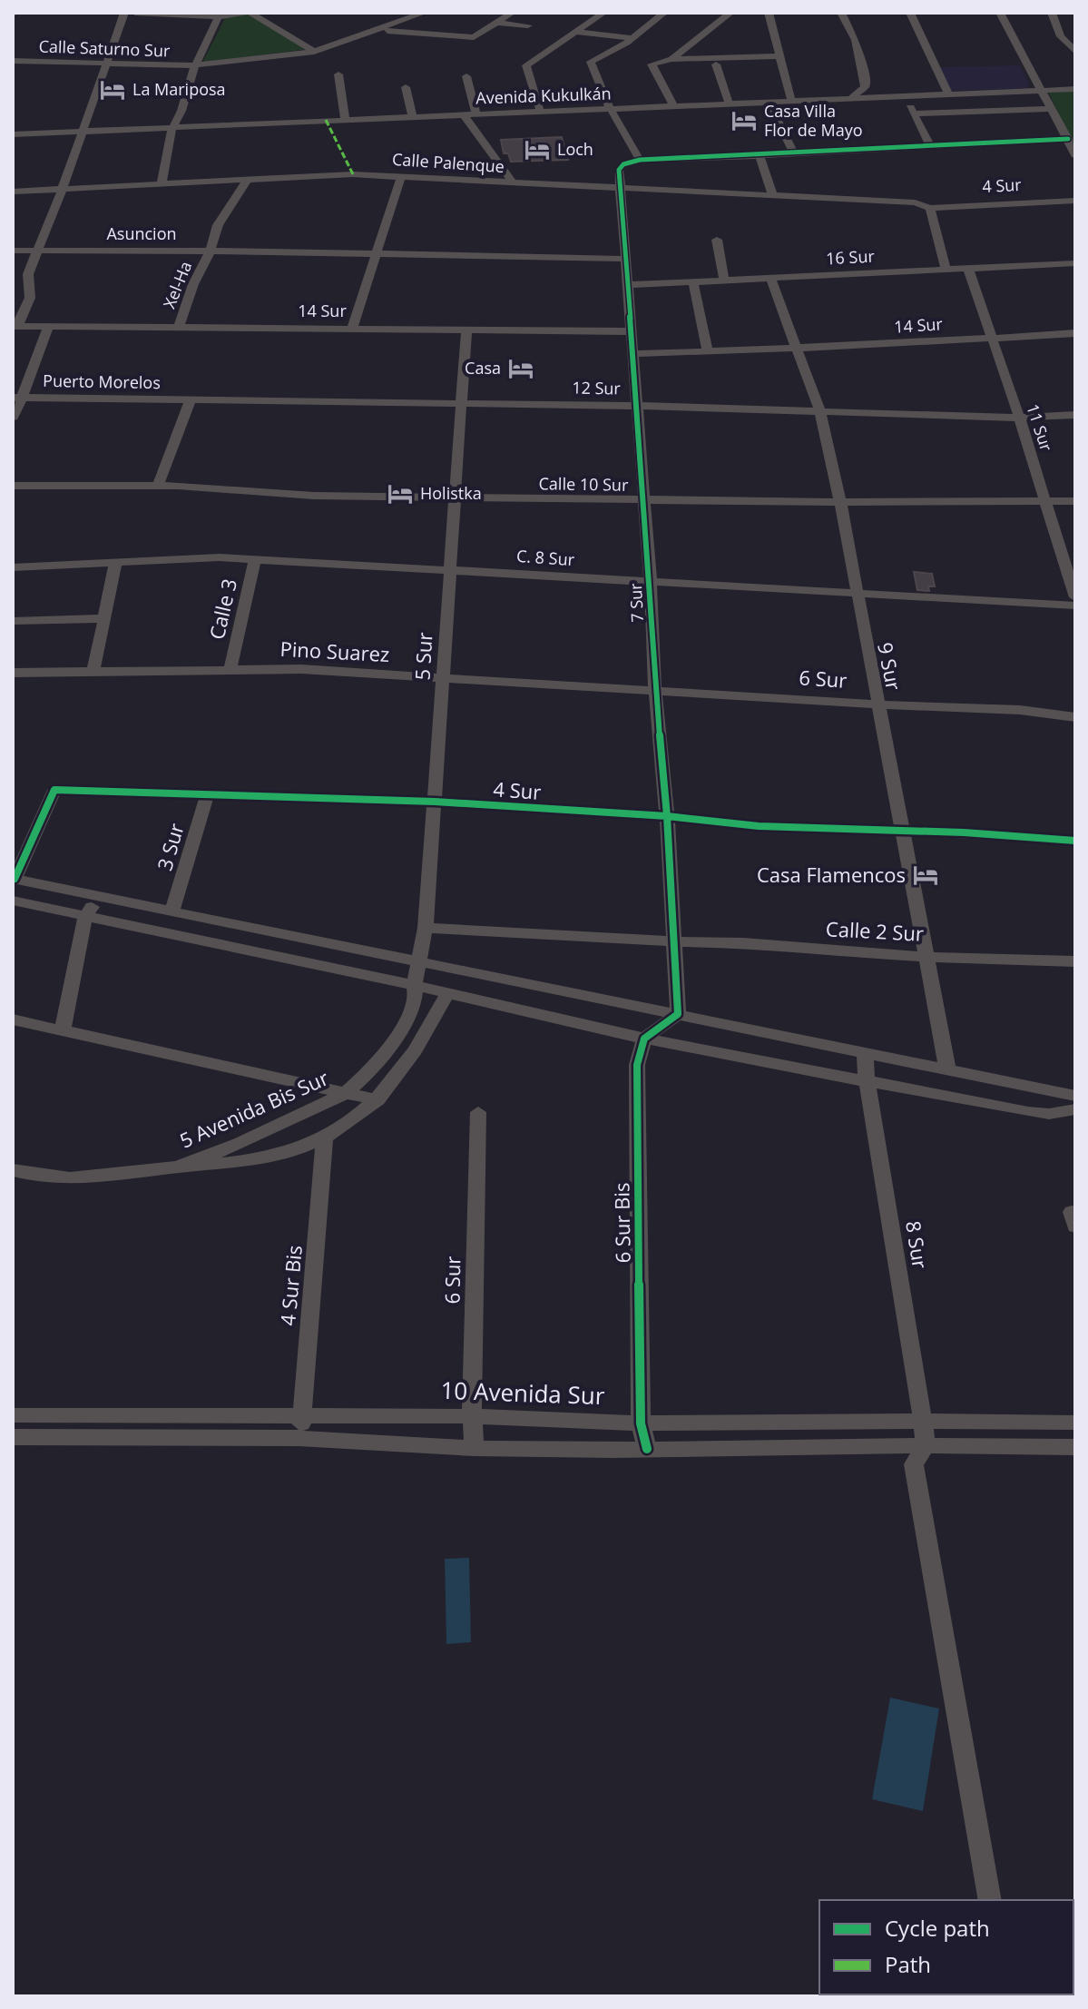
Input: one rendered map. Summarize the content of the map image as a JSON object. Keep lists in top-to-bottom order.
{
  "streets": {
    "street": [
      "Calle Saturno Sur",
      "Avenida Kukulkán",
      "Calle Palenque",
      "4 Sur",
      "Asuncion",
      "16 Sur",
      "Xel-Ha",
      "14 Sur",
      "Puerto Morelos",
      "12 Sur",
      "11 Sur",
      "Calle 10 Sur",
      "C. 8 Sur",
      "7 Sur",
      "Calle 3",
      "Pino Suarez",
      "5 Sur",
      "9 Sur",
      "6 Sur",
      "3 Sur",
      "Calle 2 Sur",
      "5 Avenida Bis Sur",
      "6 Sur Bis",
      "8 Sur",
      "4 Sur Bis",
      "10 Avenida Sur"
    ]
  },
  "crossings": [
    ["Calle Palenque", "4 Sur"],
    ["Calle Palenque", "Xel-Ha"],
    ["Calle Palenque", "7 Sur"],
    ["4 Sur", "7 Sur"],
    ["4 Sur", "5 Sur"],
    ["4 Sur", "9 Sur"],
    ["4 Sur", "3 Sur"],
    ["Asuncion", "Xel-Ha"],
    ["16 Sur", "11 Sur"],
    ["16 Sur", "7 Sur"],
    ["16 Sur", "9 Sur"],
    ["Xel-Ha", "14 Sur"],
    ["14 Sur", "11 Sur"],
    ["14 Sur", "7 Sur"],
    ["14 Sur", "5 Sur"],
    ["14 Sur", "9 Sur"],
    ["Puerto Morelos", "12 Sur"],
    ["12 Sur", "11 Sur"],
    ["12 Sur", "7 Sur"],
    ["12 Sur", "5 Sur"],
    ["12 Sur", "9 Sur"],
    ["11 Sur", "Calle 10 Sur"],
    ["Calle 10 Sur", "7 Sur"],
    ["Calle 10 Sur", "5 Sur"],
    ["Calle 10 Sur", "9 Sur"],
    ["C. 8 Sur", "7 Sur"],
    ["C. 8 Sur", "Calle 3"],
    ["C. 8 Sur", "5 Sur"],
    ["C. 8 Sur", "9 Sur"],
    ["7 Sur", "Pino Suarez"],
    ["7 Sur", "6 Sur"],
    ["7 Sur", "Calle 2 Sur"],
    ["Calle 3", "Pino Suarez"],
    ["Pino Suarez", "5 Sur"],
    ["Pino Suarez", "6 Sur"],
    ["5 Sur", "Calle 2 Sur"],
    ["5 Sur", "5 Avenida Bis Sur"],
    ["9 Sur", "6 Sur"],
    ["9 Sur", "Calle 2 Sur"],
    ["6 Sur", "10 Avenida Sur"],
    ["5 Avenida Bis Sur", "4 Sur Bis"],
    ["6 Sur Bis", "10 Avenida Sur"],
    ["8 Sur", "10 Avenida Sur"],
    ["4 Sur Bis", "10 Avenida Sur"]
  ],
  "places": {
    "hotel": [
      "La Mariposa",
      "Casa Villa Flor de Mayo",
      "Loch",
      "Casa",
      "Holistka",
      "Casa Flamencos"
    ]
  },
  "legend": ["Cycle path", "Path"]
}
